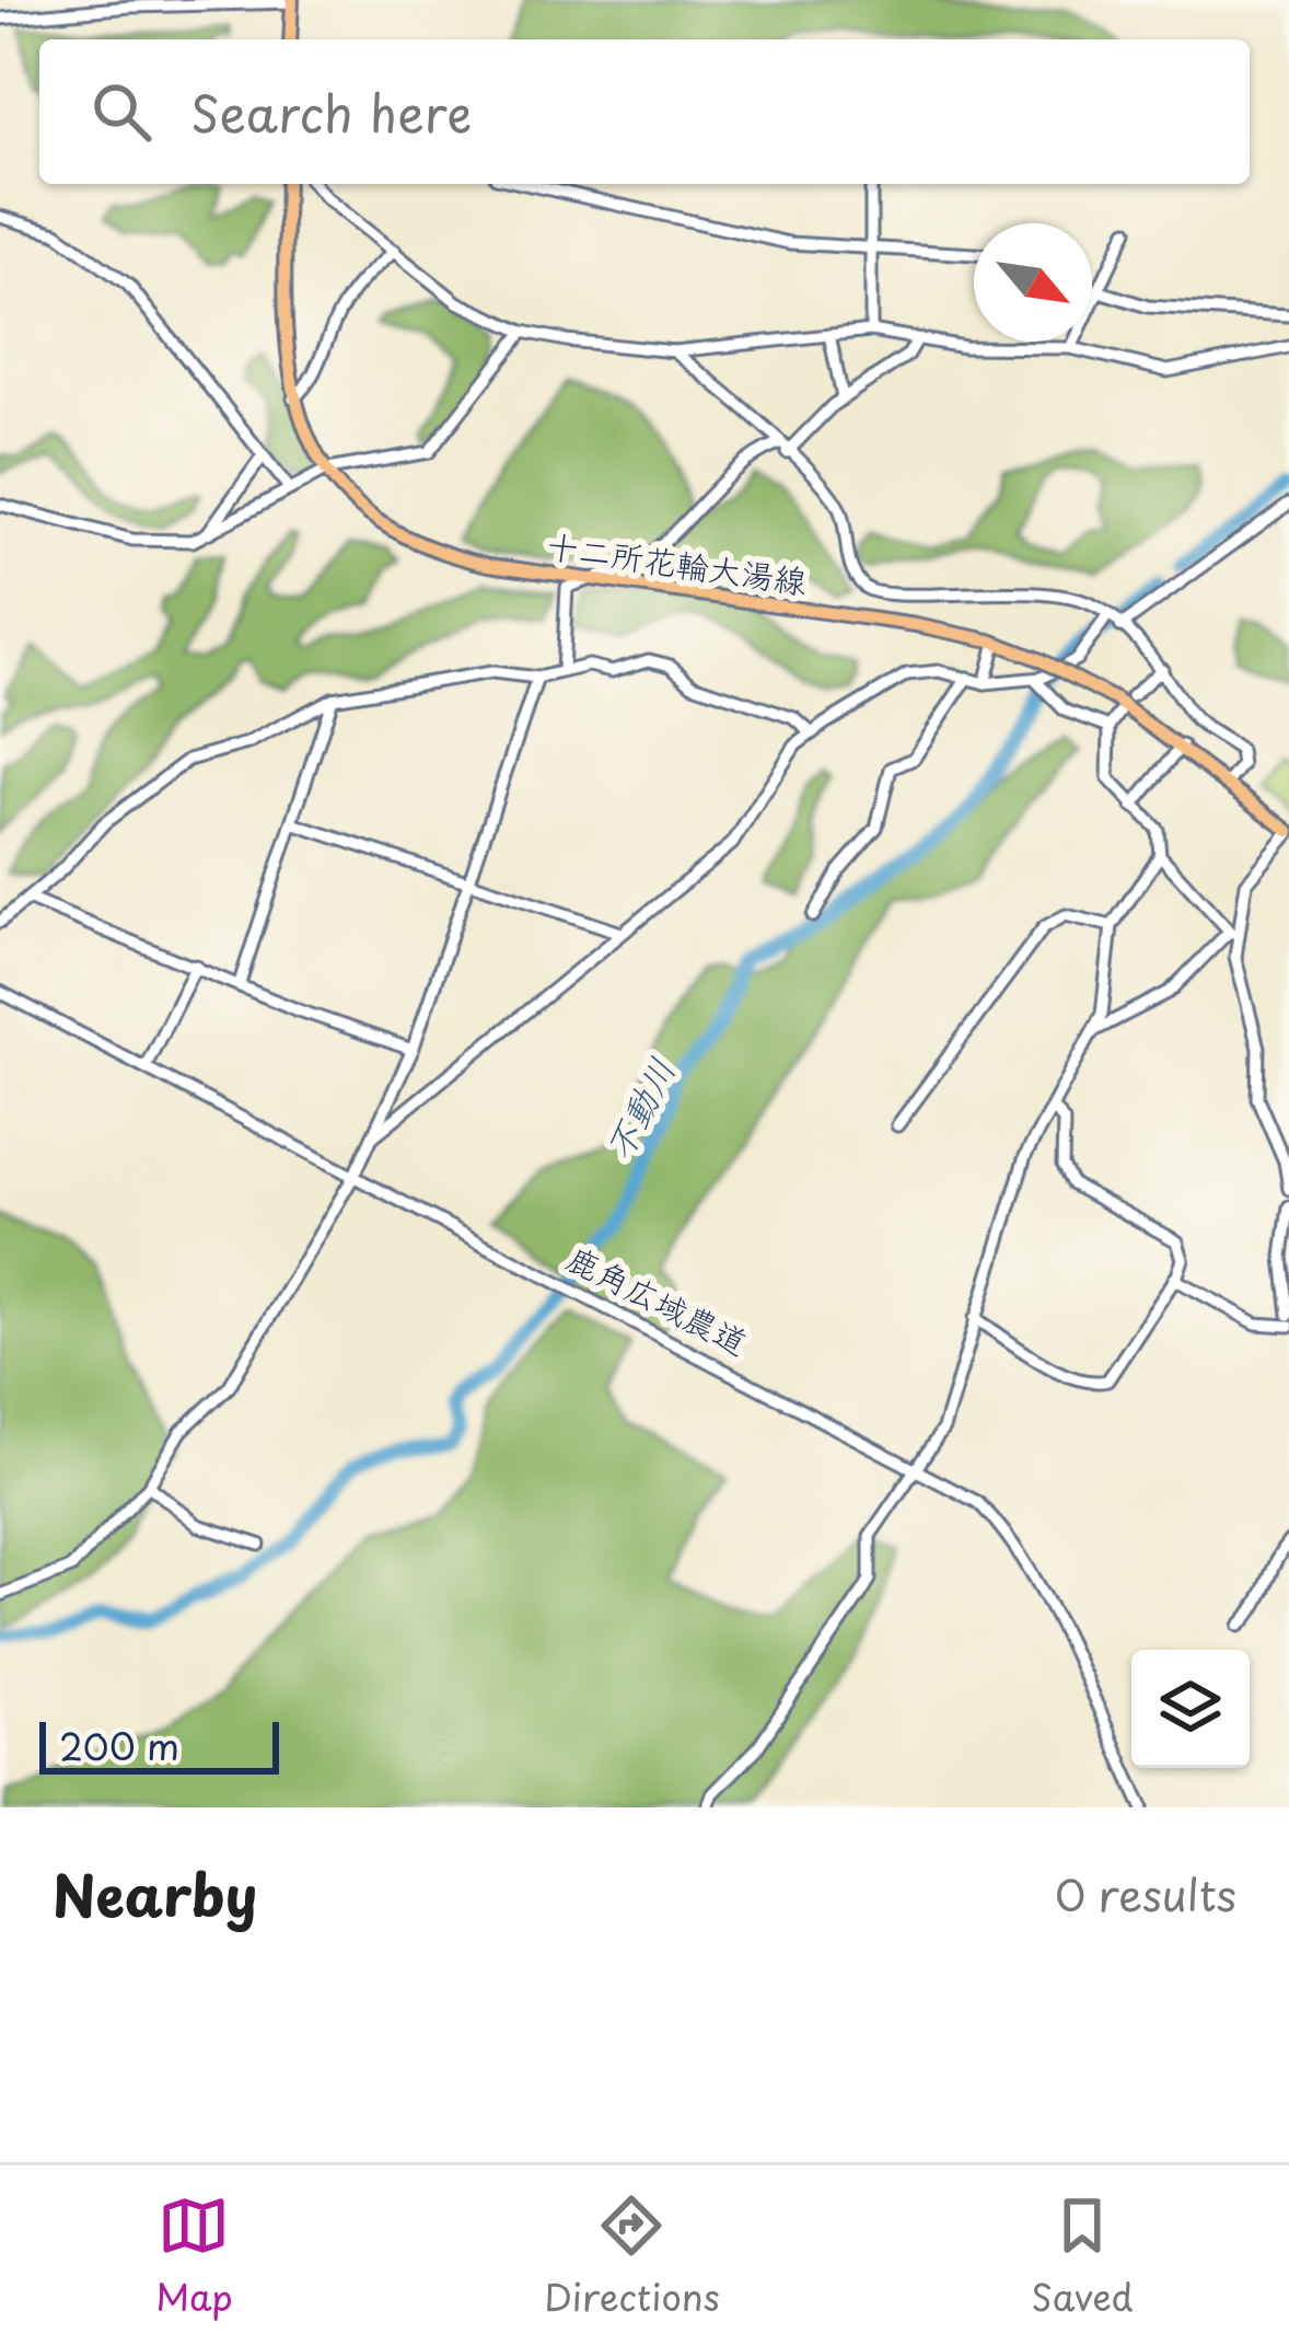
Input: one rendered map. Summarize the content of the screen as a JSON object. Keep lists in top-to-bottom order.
{
  "streets": {
    "main road": ["十二所花輪大湯線"],
    "street": ["鹿角広域農道"]
  },
  "water": ["不動川"],
  "scale_bar": "200 m",
  "north": "bottom right",
  "page": {
    "search": "Search here",
    "scale": "200 m",
    "heading": ["Nearby", "0 results"],
    "nav": ["Map", "Directions", "Saved"]
  }
}
